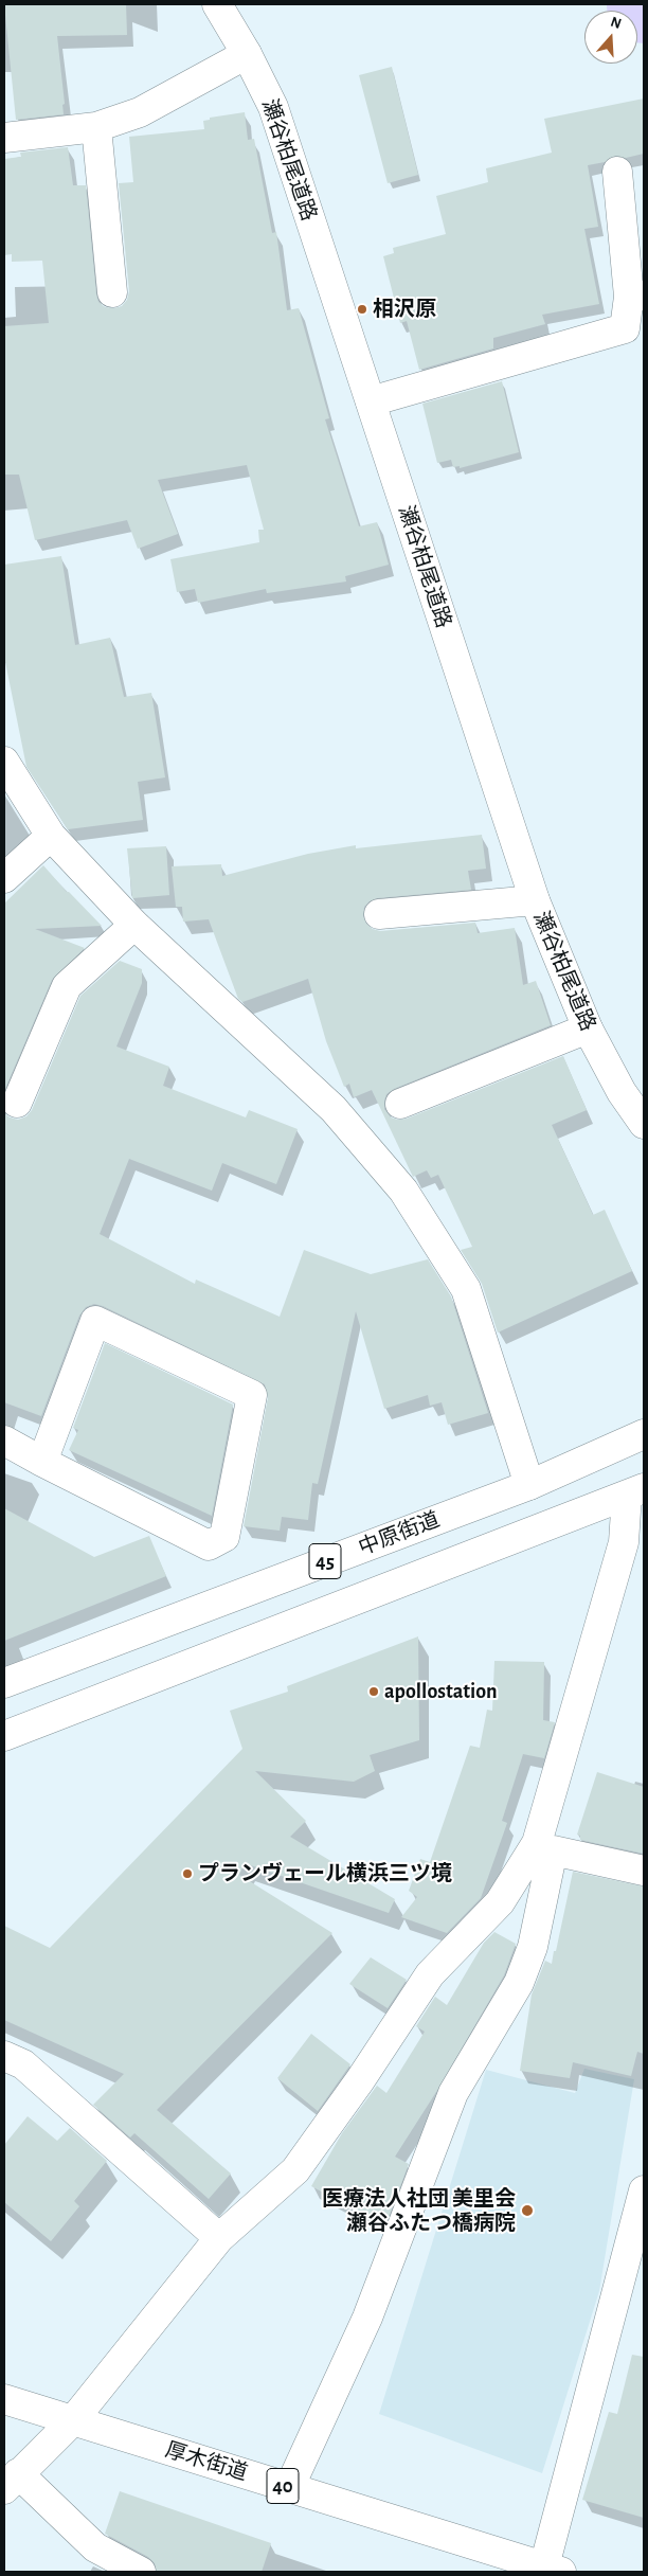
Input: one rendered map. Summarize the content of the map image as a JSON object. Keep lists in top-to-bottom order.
{
  "streets": {
    "street": [
      "瀬谷柏尾道路",
      "中原街道",
      "45",
      "厚木街道",
      "40"
    ]
  },
  "places": [
    "相沢原",
    "apollostation",
    "プランヴェール横浜三ツ境",
    "医療法人社団 美里会 瀬谷ふたつ橋病院"
  ],
  "north": "top"
}
